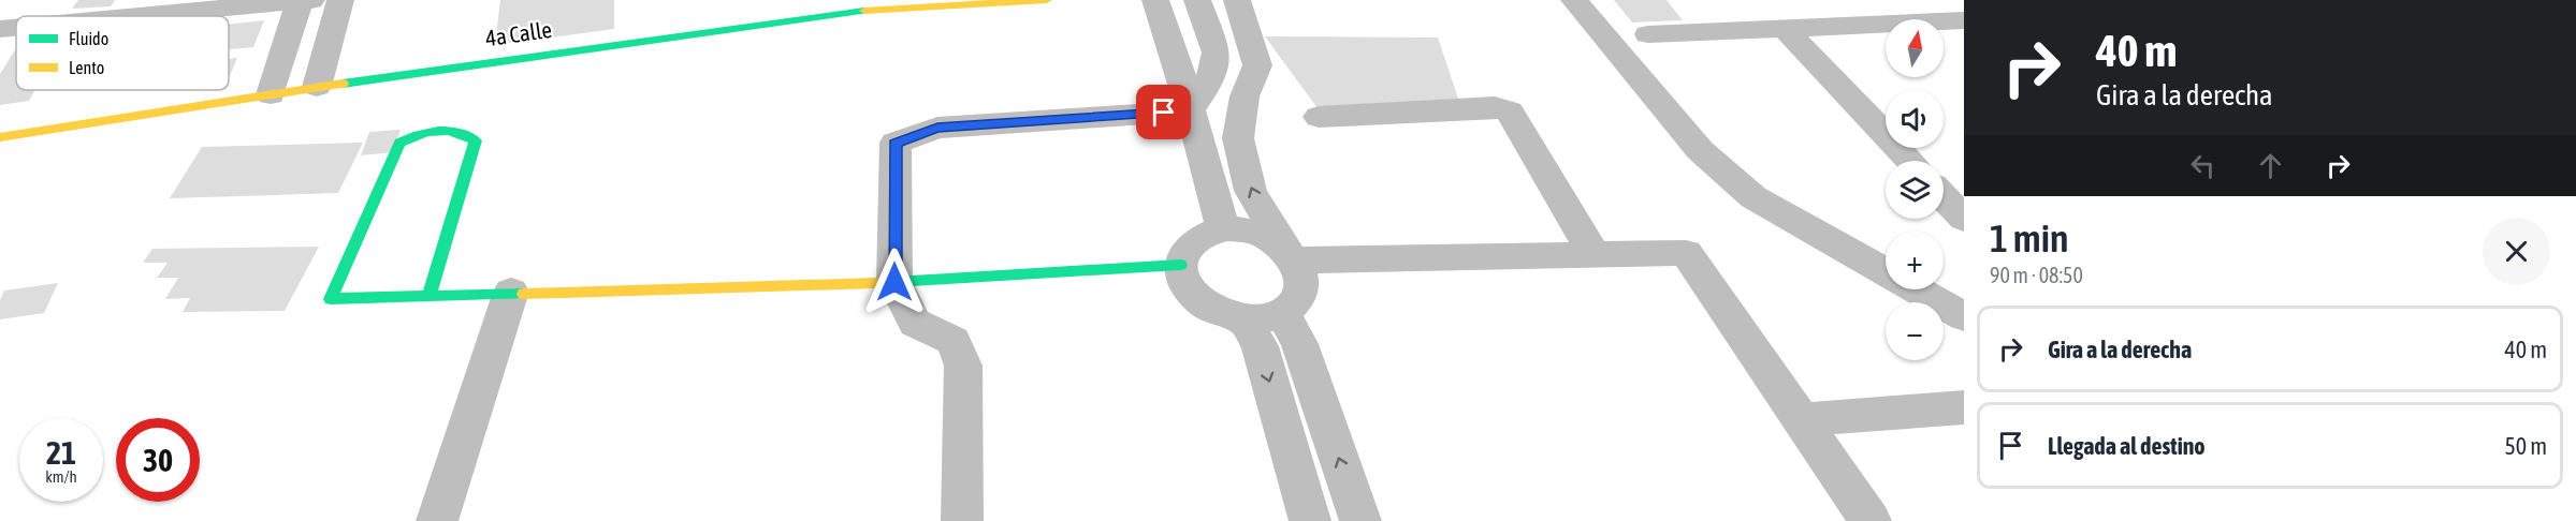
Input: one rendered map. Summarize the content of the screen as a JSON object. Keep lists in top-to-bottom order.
{
  "streets": {
    "street": ["4a Calle"]
  },
  "legend": ["Fluido", "Lento"],
  "north": "top",
  "page": {
    "turn": ["40 m", "Gira a la derecha"],
    "map_buttons": ["+", "−"],
    "heading": ["1 min", "90 m · 08:50"],
    "list": [
      {
        "name": "Gira a la derecha",
        "value": "40 m"
      },
      {
        "name": "Llegada al destino",
        "value": "50 m"
      }
    ],
    "speed": "21 km/h",
    "limit": "30"
  }
}
